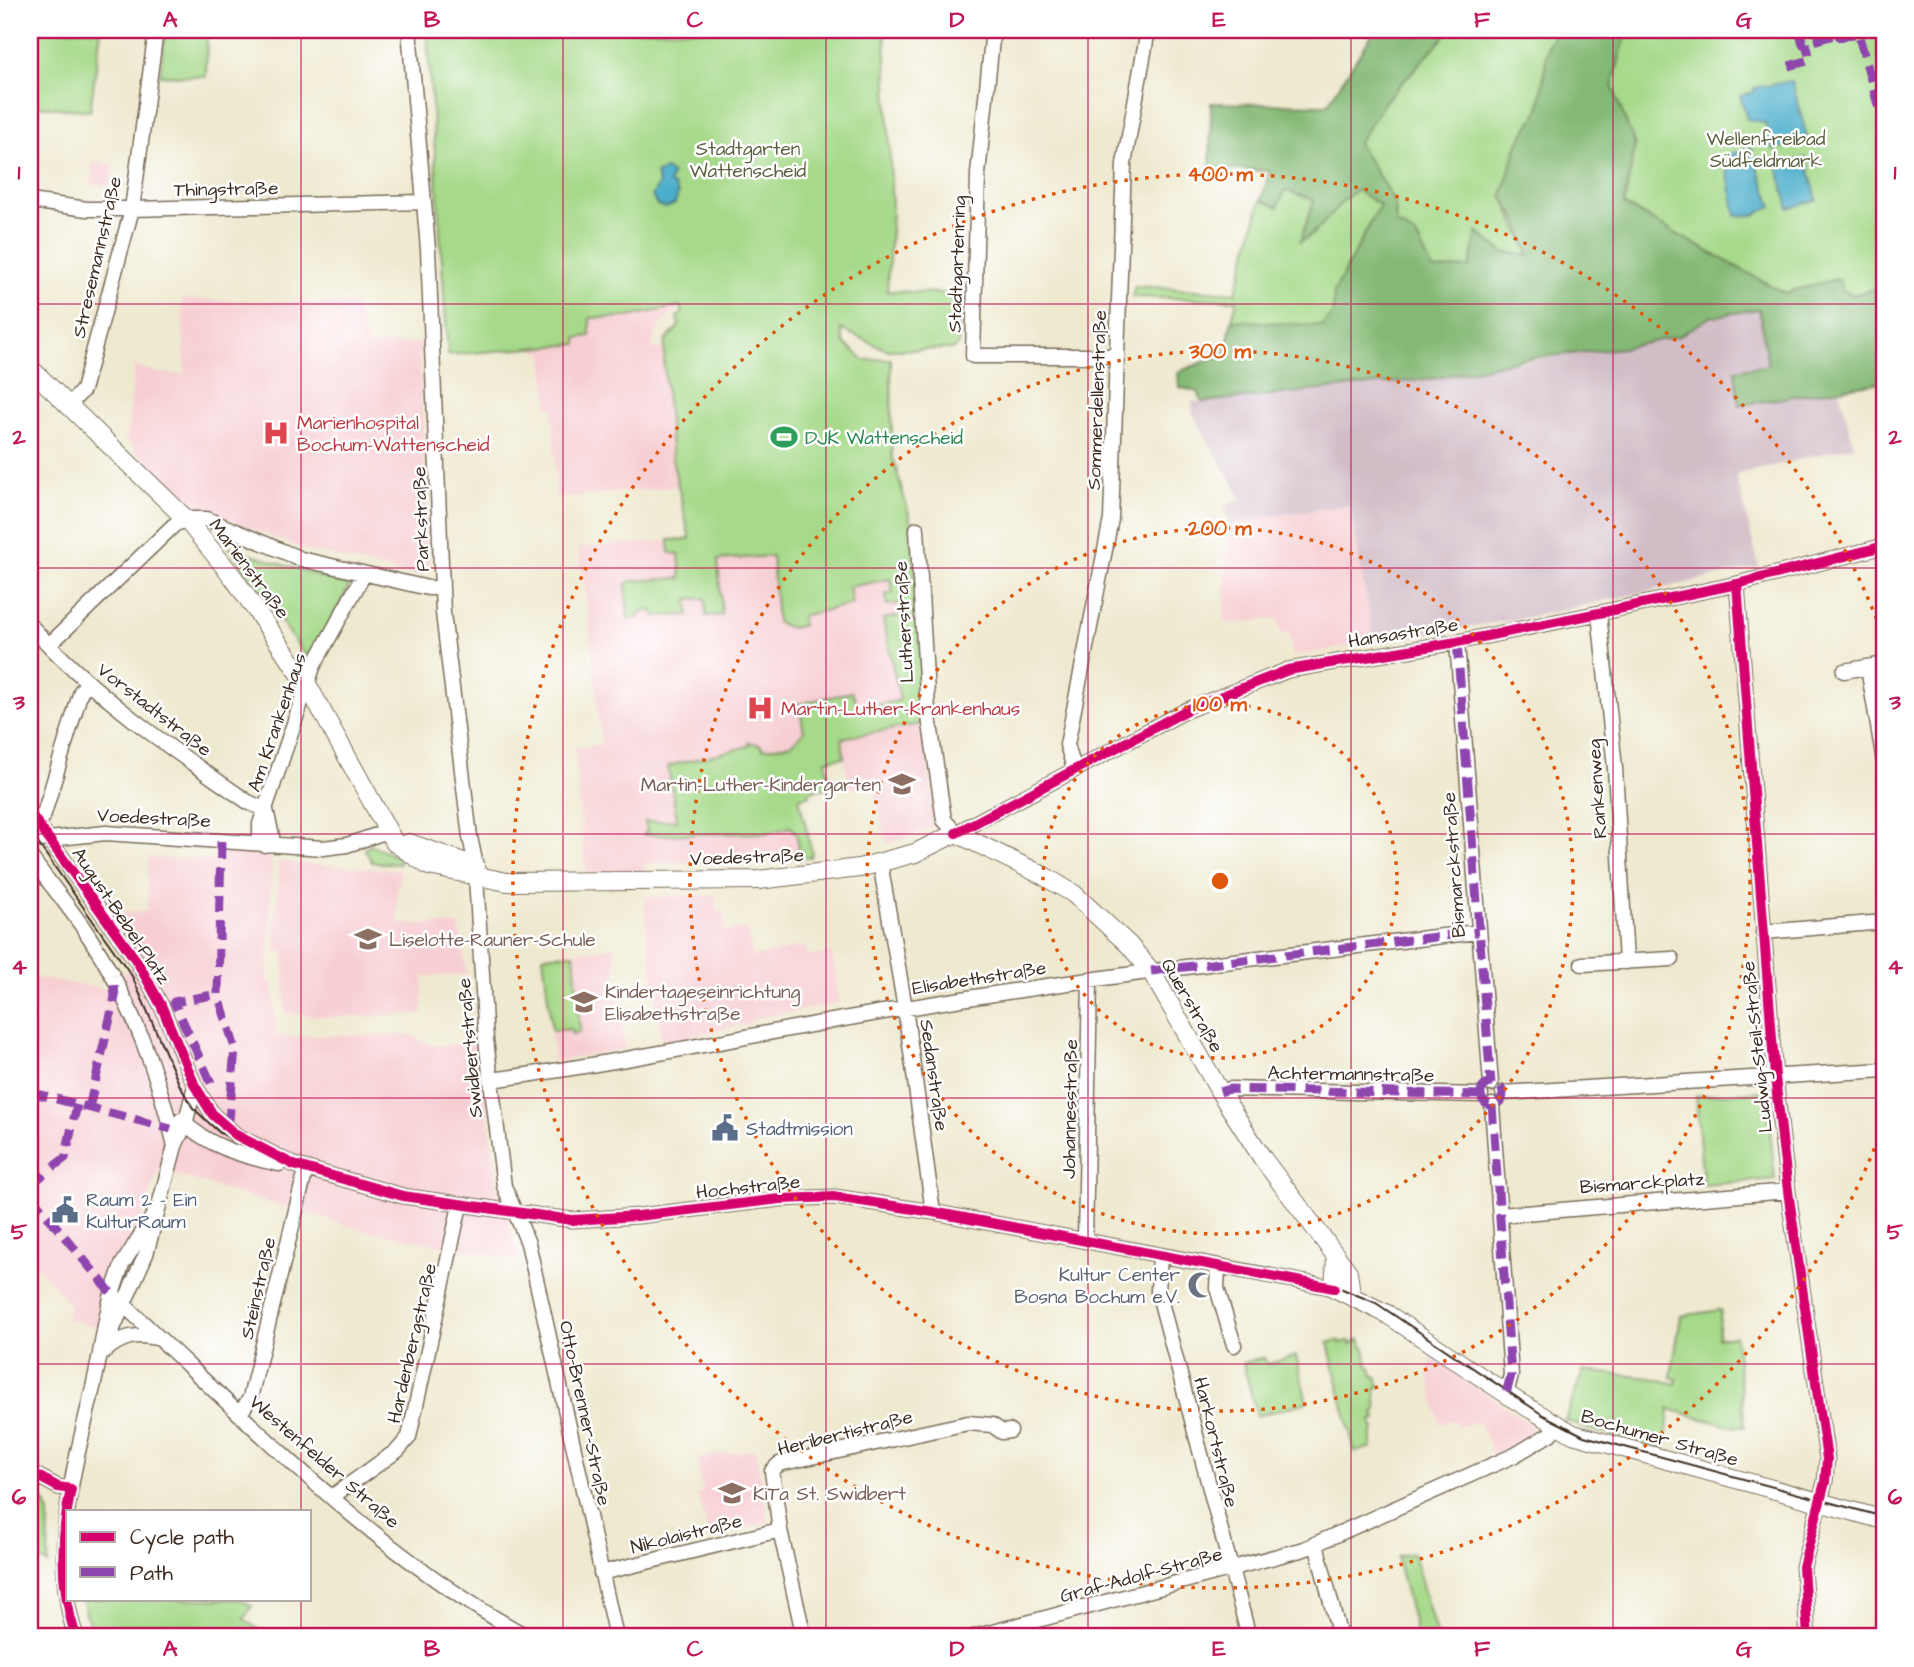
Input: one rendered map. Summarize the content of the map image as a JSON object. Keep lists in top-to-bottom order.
{
  "streets": {
    "main road": [
      "Marienstraße",
      "Voedestraße",
      "Querstraße",
      "Bochumer Straße"
    ],
    "street": [
      "Thingstraße",
      "Stresemannstraße",
      "Stadtgartenring",
      "Sommerdellenstraße",
      "Parkstraße",
      "Lutherstraße",
      "Hansastraße",
      "Vorstadtstraße",
      "Am Krankenhaus",
      "Rankenweg",
      "Bismarckstraße",
      "August-Bebel-Platz",
      "Elisabethstraße",
      "Ludwig-Steil-Straße",
      "Swidbertstraße",
      "Achtermannstraße",
      "Sedanstraße",
      "Johannesstraße",
      "Bismarckplatz",
      "Hochstraße",
      "Steinstraße",
      "Hardenbergstraße",
      "Otto-Brenner-Straße",
      "Heribertistraße",
      "Harkortstraße",
      "Westenfelder Straße",
      "Nikolaistraße",
      "Graf-Adolf-Straße"
    ]
  },
  "crossings": [
    ["Thingstraße", "Stresemannstraße"],
    ["Thingstraße", "Parkstraße"],
    ["Stresemannstraße", "Marienstraße"],
    ["Stadtgartenring", "Sommerdellenstraße"],
    ["Sommerdellenstraße", "Hansastraße"],
    ["Parkstraße", "Voedestraße"],
    ["Parkstraße", "Swidbertstraße"],
    ["Marienstraße", "Am Krankenhaus"],
    ["Marienstraße", "Voedestraße"],
    ["Lutherstraße", "Hansastraße"],
    ["Lutherstraße", "Voedestraße"],
    ["Lutherstraße", "Querstraße"],
    ["Hansastraße", "Rankenweg"],
    ["Hansastraße", "Voedestraße"],
    ["Hansastraße", "Bismarckstraße"],
    ["Hansastraße", "Querstraße"],
    ["Hansastraße", "Ludwig-Steil-Straße"],
    ["Vorstadtstraße", "Am Krankenhaus"],
    ["Am Krankenhaus", "Voedestraße"],
    ["Voedestraße", "August-Bebel-Platz"],
    ["Voedestraße", "Querstraße"],
    ["Voedestraße", "Swidbertstraße"],
    ["Voedestraße", "Sedanstraße"],
    ["Bismarckstraße", "Elisabethstraße"],
    ["Bismarckstraße", "Achtermannstraße"],
    ["Bismarckstraße", "Bismarckplatz"],
    ["Bismarckstraße", "Bochumer Straße"],
    ["August-Bebel-Platz", "Hochstraße"],
    ["Elisabethstraße", "Querstraße"],
    ["Elisabethstraße", "Swidbertstraße"],
    ["Elisabethstraße", "Sedanstraße"],
    ["Elisabethstraße", "Johannesstraße"],
    ["Querstraße", "Achtermannstraße"],
    ["Querstraße", "Hochstraße"],
    ["Querstraße", "Bochumer Straße"],
    ["Ludwig-Steil-Straße", "Bismarckplatz"],
    ["Ludwig-Steil-Straße", "Bochumer Straße"],
    ["Swidbertstraße", "Hochstraße"],
    ["Swidbertstraße", "Otto-Brenner-Straße"],
    ["Sedanstraße", "Hochstraße"],
    ["Johannesstraße", "Hochstraße"],
    ["Hochstraße", "Steinstraße"],
    ["Hochstraße", "Hardenbergstraße"],
    ["Hochstraße", "Otto-Brenner-Straße"],
    ["Hochstraße", "Bochumer Straße"],
    ["Hochstraße", "Harkortstraße"],
    ["Steinstraße", "Westenfelder Straße"],
    ["Hardenbergstraße", "Westenfelder Straße"],
    ["Otto-Brenner-Straße", "Nikolaistraße"],
    ["Heribertistraße", "Nikolaistraße"],
    ["Bochumer Straße", "Graf-Adolf-Straße"],
    ["Harkortstraße", "Graf-Adolf-Straße"]
  ],
  "parks": ["Wellenfreibad Südfeldmark", "Stadtgarten Wattenscheid"],
  "places": {
    "hospital": ["Marienhospital Bochum-Wattenscheid", "Martin-Luther-Krankenhaus"],
    "sports": ["DJK Wattenscheid"],
    "school or university": [
      "Martin-Luther-Kindergarten",
      "Liselotte-Rauner-Schule",
      "Kindertageseinrichtung Elisabethstraße",
      "KiTa St. Swidbert"
    ],
    "public building": ["Stadtmission", "Raum 2 - Ein KulturRaum"],
    "mosque": ["Kultur Center Bosna Bochum e.V."]
  },
  "legend": ["Cycle path", "Path"],
  "grid": {
    "columns": [
      "A",
      "B",
      "C",
      "D",
      "E",
      "F",
      "G"
    ],
    "rows": [
      "1",
      "2",
      "3",
      "4",
      "5",
      "6"
    ]
  },
  "rings": [
    "400 m",
    "300 m",
    "200 m",
    "100 m"
  ]
}
